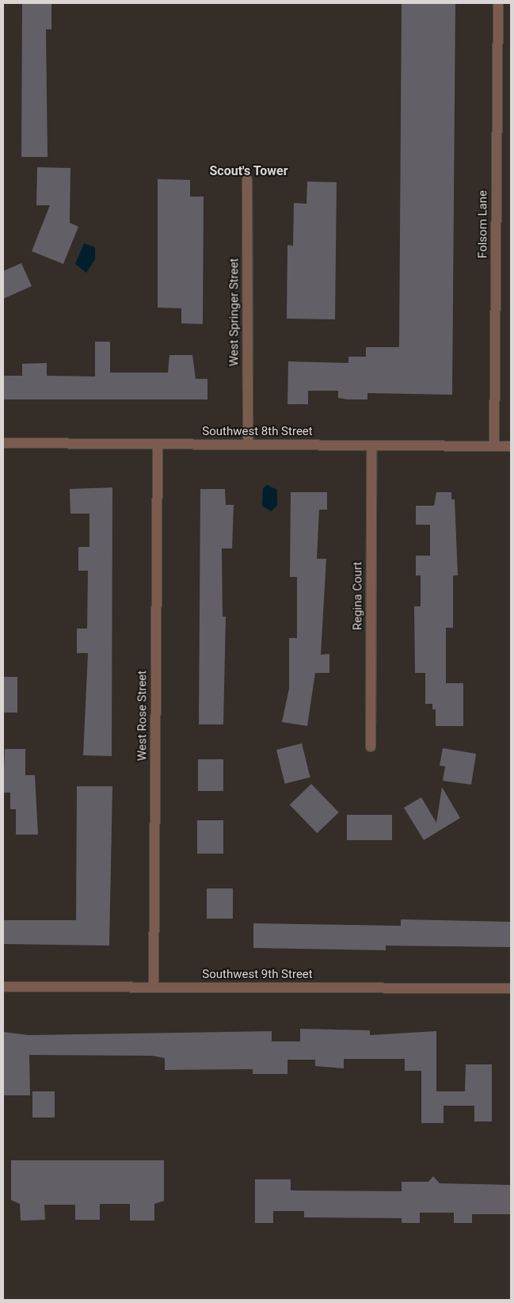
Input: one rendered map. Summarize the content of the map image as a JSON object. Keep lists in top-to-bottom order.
{
  "streets": {
    "street": [
      "Folsom Lane",
      "West Springer Street",
      "Southwest 8th Street",
      "Regina Court",
      "West Rose Street",
      "Southwest 9th Street"
    ]
  },
  "crossings": [
    ["Folsom Lane", "Southwest 8th Street"],
    ["West Springer Street", "Southwest 8th Street"],
    ["Southwest 8th Street", "Regina Court"],
    ["Southwest 8th Street", "West Rose Street"],
    ["West Rose Street", "Southwest 9th Street"]
  ],
  "districts": ["Scout's Tower"]
}
